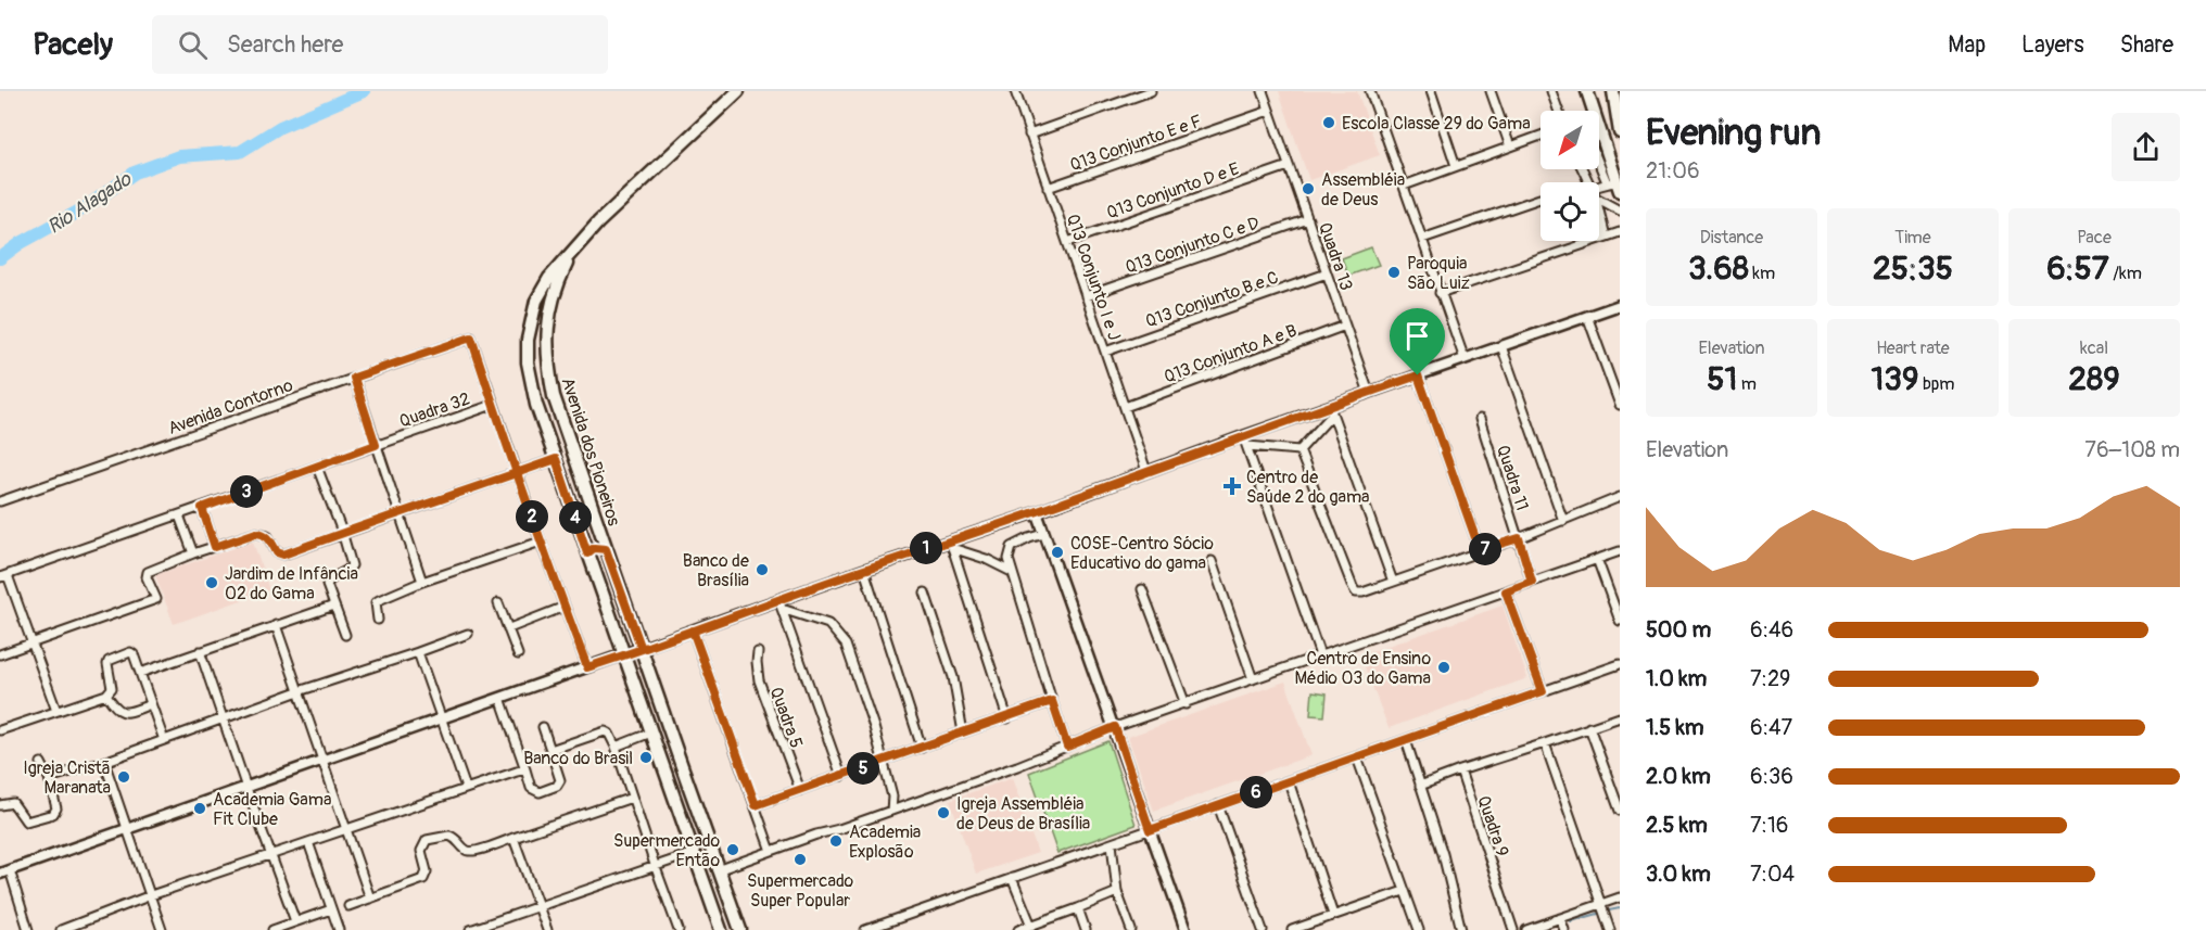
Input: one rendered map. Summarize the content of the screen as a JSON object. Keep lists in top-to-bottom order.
{
  "streets": {
    "main road": ["Avenida dos Pioneiros"],
    "street": [
      "Q13 Conjunto E e F",
      "Q13 Conjunto D e E",
      "Q13 Conjunto C e D",
      "Quadra 13",
      "Q13 Conjunto I e J",
      "Q13 Conjunto B e C",
      "Q13 Conjunto A e B",
      "Avenida Contorno",
      "Quadra 32",
      "Quadra 11",
      "Quadra 5",
      "Quadra 9"
    ]
  },
  "crossings": [
    ["Q13 Conjunto E e F", "Quadra 13"],
    ["Q13 Conjunto E e F", "Q13 Conjunto I e J"],
    ["Q13 Conjunto D e E", "Quadra 13"],
    ["Q13 Conjunto D e E", "Q13 Conjunto I e J"],
    ["Q13 Conjunto C e D", "Quadra 13"],
    ["Q13 Conjunto C e D", "Q13 Conjunto I e J"],
    ["Quadra 13", "Q13 Conjunto B e C"],
    ["Quadra 13", "Q13 Conjunto A e B"],
    ["Q13 Conjunto I e J", "Q13 Conjunto B e C"],
    ["Q13 Conjunto I e J", "Q13 Conjunto A e B"],
    ["Avenida Contorno", "Quadra 32"]
  ],
  "water": ["Rio Alagado"],
  "places": {
    "other": [
      "Escola Classe 29 do Gama",
      "Assembléia de Deus",
      "Paroquia São Luiz",
      "COSE-Centro Sócio Educativo do gama",
      "Banco de Brasília",
      "Jardim de Infância 02 do Gama",
      "Centro de Ensino Médio 03 do Gama",
      "Banco do Brasil",
      "Igreja Cristã Maranata",
      "Academia Gama Fit Clube",
      "Igreja Assembléia de Deus de Brasília",
      "Academia Explosão",
      "Supermercado Então",
      "Supermercado Super Popular"
    ],
    "health": ["Centro de Saúde 2 do gama"]
  },
  "north": "bottom left",
  "page": {
    "header": "Pacely",
    "search": "Search here",
    "nav": ["Map", "Layers", "Share"],
    "heading": ["Evening run", "21:06"],
    "stats": [
      ["Distance", "3.68 km"],
      ["Time", "25:35"],
      ["Pace", "6:57 /km"],
      ["Elevation", "51 m"],
      ["Heart rate", "139 bpm"],
      ["kcal", "289"]
    ],
    "chart": ["Elevation", "76–108 m"],
    "pins": [
      "3",
      "2",
      "4",
      "1",
      "7",
      "5",
      "6"
    ],
    "list": [
      {
        "name": "500 m",
        "note": "6:46"
      },
      {
        "name": "1.0 km",
        "note": "7:29"
      },
      {
        "name": "1.5 km",
        "note": "6:47"
      },
      {
        "name": "2.0 km",
        "note": "6:36"
      },
      {
        "name": "2.5 km",
        "note": "7:16"
      },
      {
        "name": "3.0 km",
        "note": "7:04"
      }
    ]
  }
}
